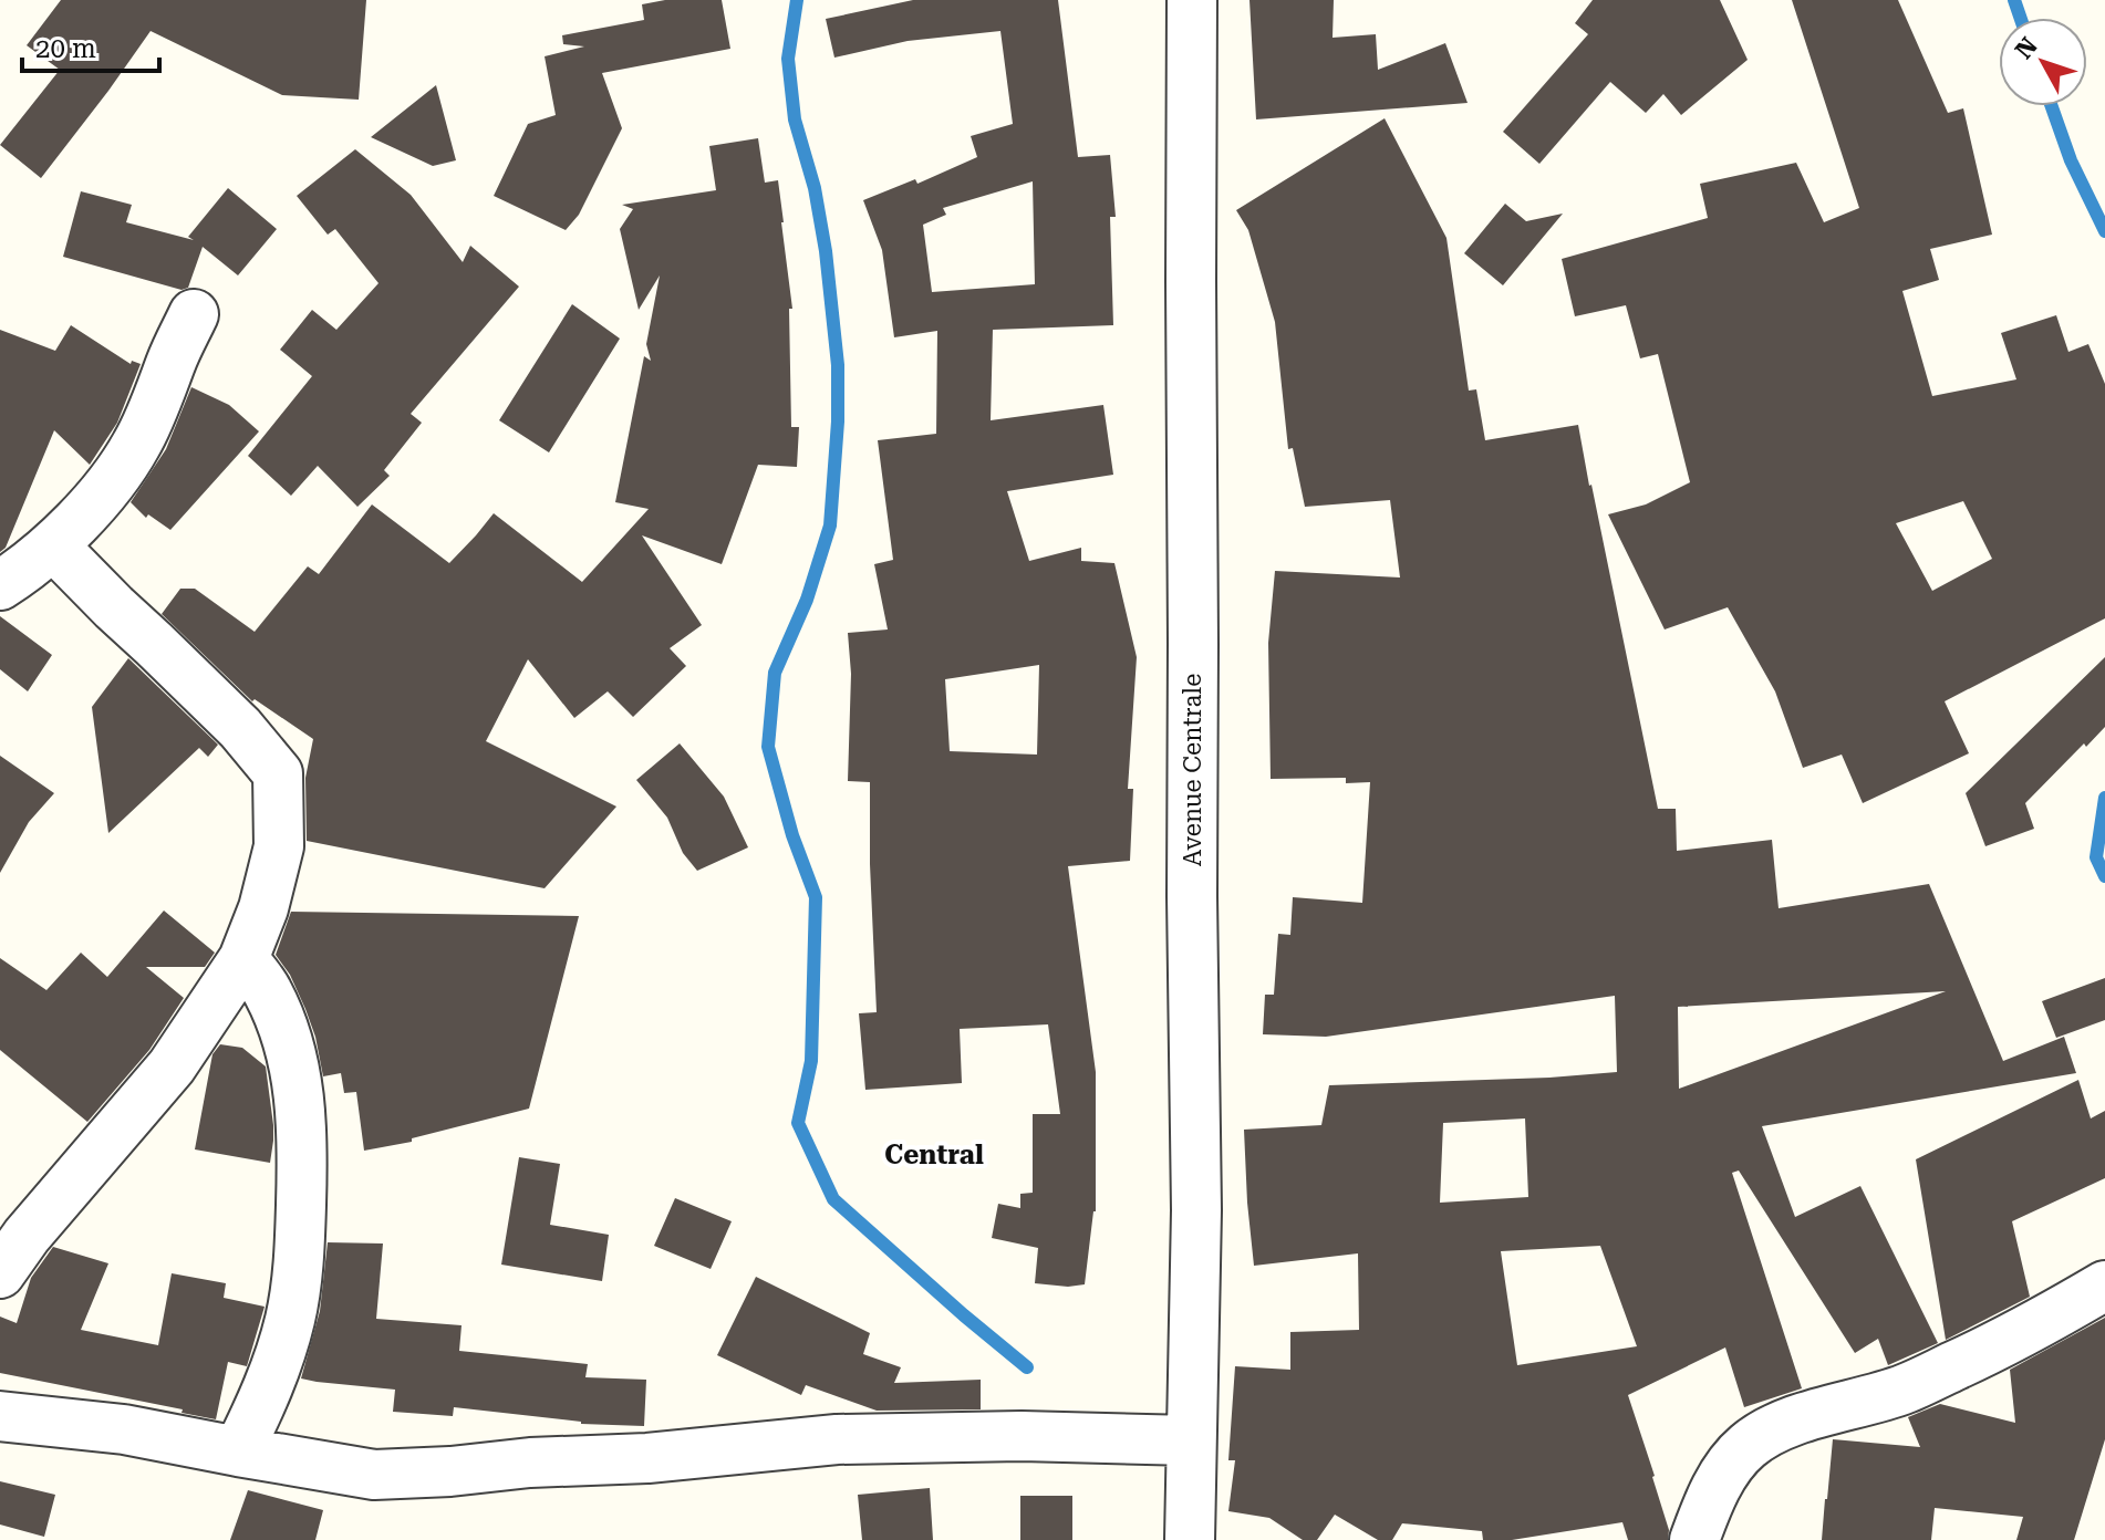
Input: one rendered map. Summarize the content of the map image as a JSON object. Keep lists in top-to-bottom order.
{
  "streets": {
    "street": ["Avenue Centrale"]
  },
  "districts": ["Central"],
  "scale_bar": "20 m",
  "north": "top left"
}
